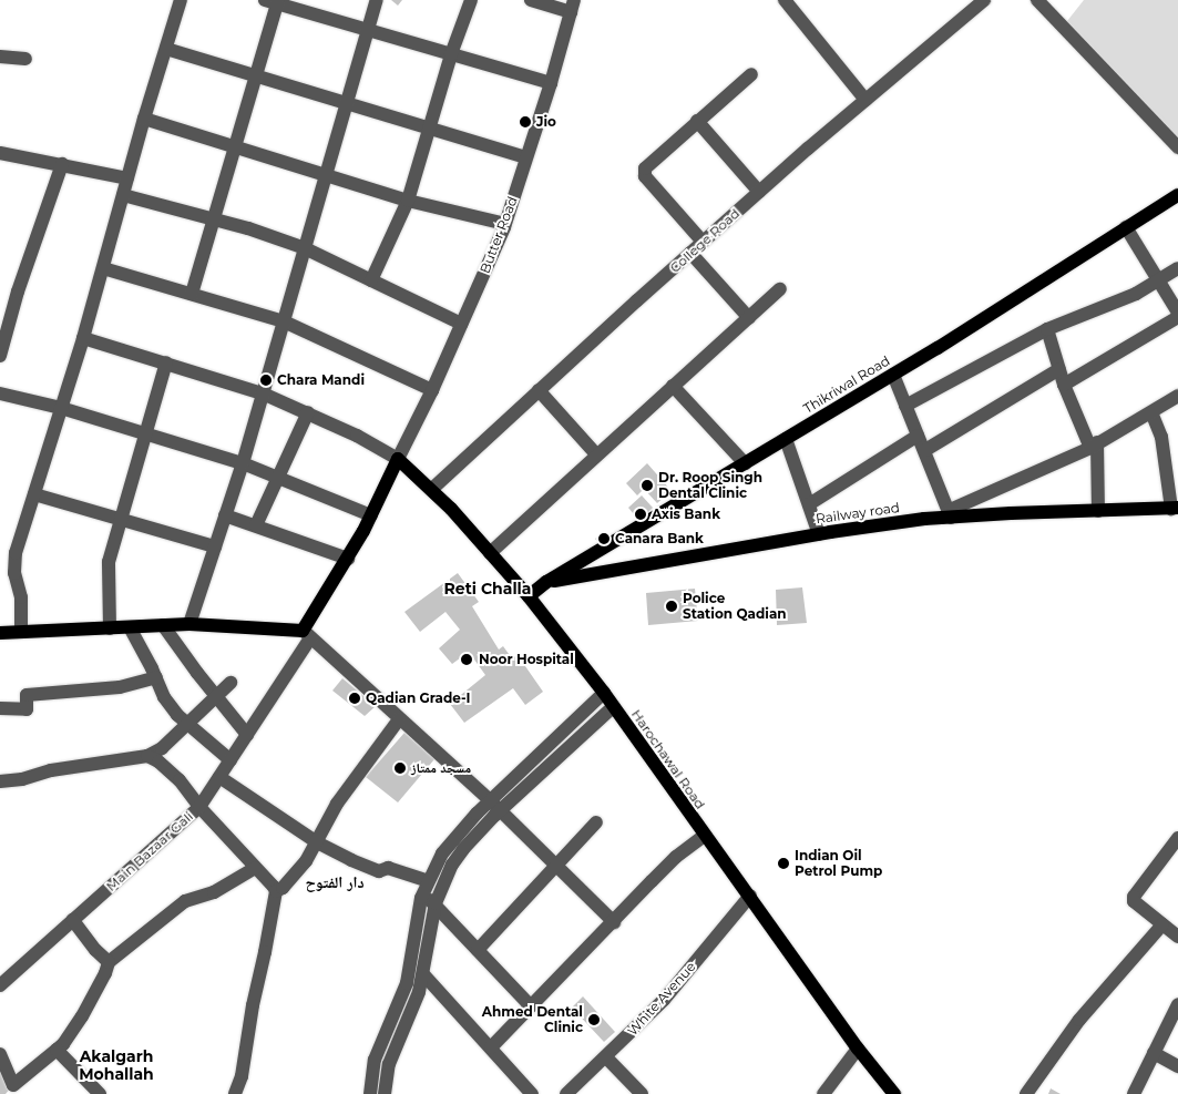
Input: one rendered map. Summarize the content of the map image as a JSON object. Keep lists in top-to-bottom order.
{
  "streets": {
    "main road": ["Thikriwal Road", "Railway road", "Harochawal Road"],
    "street": [
      "Butter Road",
      "College Road",
      "Main Bazaar Gali",
      "White Avenue"
    ]
  },
  "crossings": [
    ["Butter Road", "Harochawal Road"],
    ["College Road", "Harochawal Road"],
    ["Thikriwal Road", "Railway road"],
    ["Thikriwal Road", "Harochawal Road"],
    ["Harochawal Road", "White Avenue"]
  ],
  "districts": ["Reti Challa", "دار الفتوح", "Akalgarh Mohallah"],
  "places": [
    "Jio",
    "Chara Mandi",
    "Dr. Roop Singh Dental Clinic",
    "Axis Bank",
    "Canara Bank",
    "Police Station Qadian",
    "Noor Hospital",
    "Qadian Grade-I",
    "مسجد ممتاز",
    "Indian Oil Petrol Pump",
    "Ahmed Dental Clinic"
  ]
}
